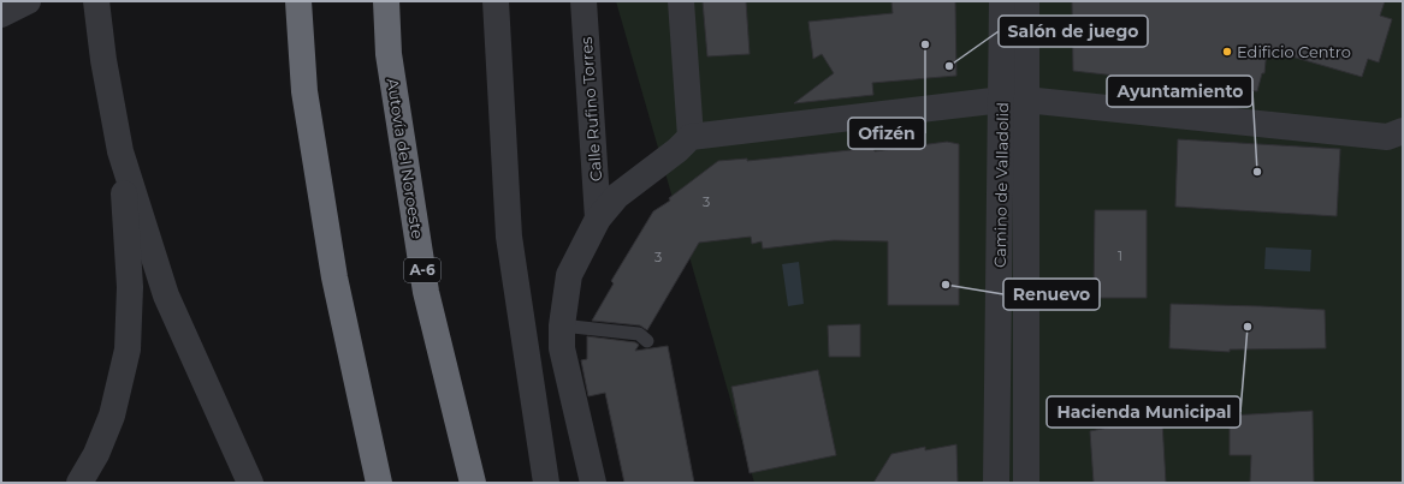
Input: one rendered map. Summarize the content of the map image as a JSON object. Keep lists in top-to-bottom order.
{
  "streets": {
    "highway": ["Autovía del Noroeste", "A-6"],
    "street": ["Calle Rufino Torres", "Camino de Valladolid"]
  },
  "places": [
    "Ofizén",
    "Edificio Centro",
    "Salón de juego",
    "Ayuntamiento",
    "Renuevo",
    "Hacienda Municipal"
  ],
  "house_numbers": ["3", "1", "3"]
}
